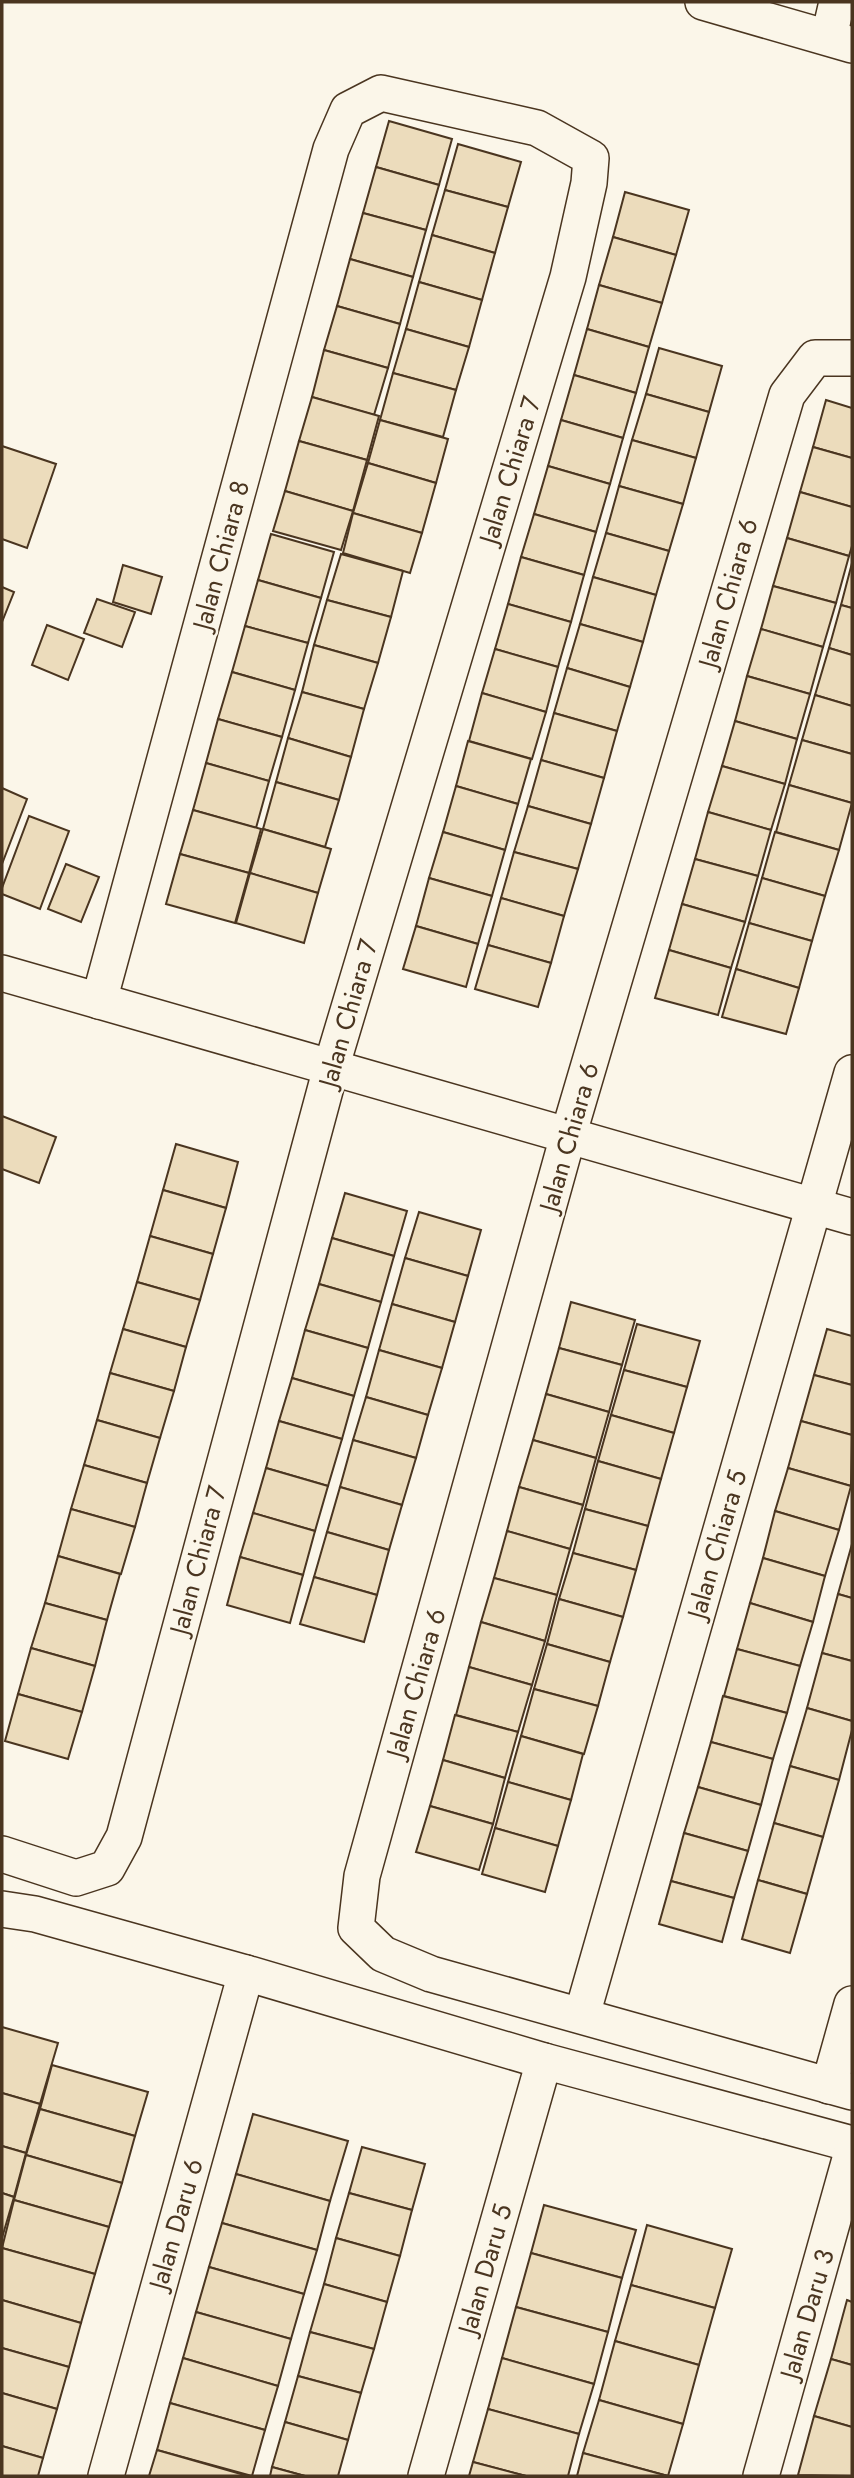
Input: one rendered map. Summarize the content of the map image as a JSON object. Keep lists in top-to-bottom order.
{
  "streets": {
    "street": [
      "Jalan Chiara 7",
      "Jalan Chiara 8",
      "Jalan Chiara 6",
      "Jalan Chiara 5",
      "Jalan Daru 6",
      "Jalan Daru 5",
      "Jalan Daru 3"
    ]
  },
  "crossings": [
    ["Jalan Chiara 7", "Jalan Chiara 8"],
    ["Jalan Chiara 6", "Jalan Chiara 5"]
  ]
}
